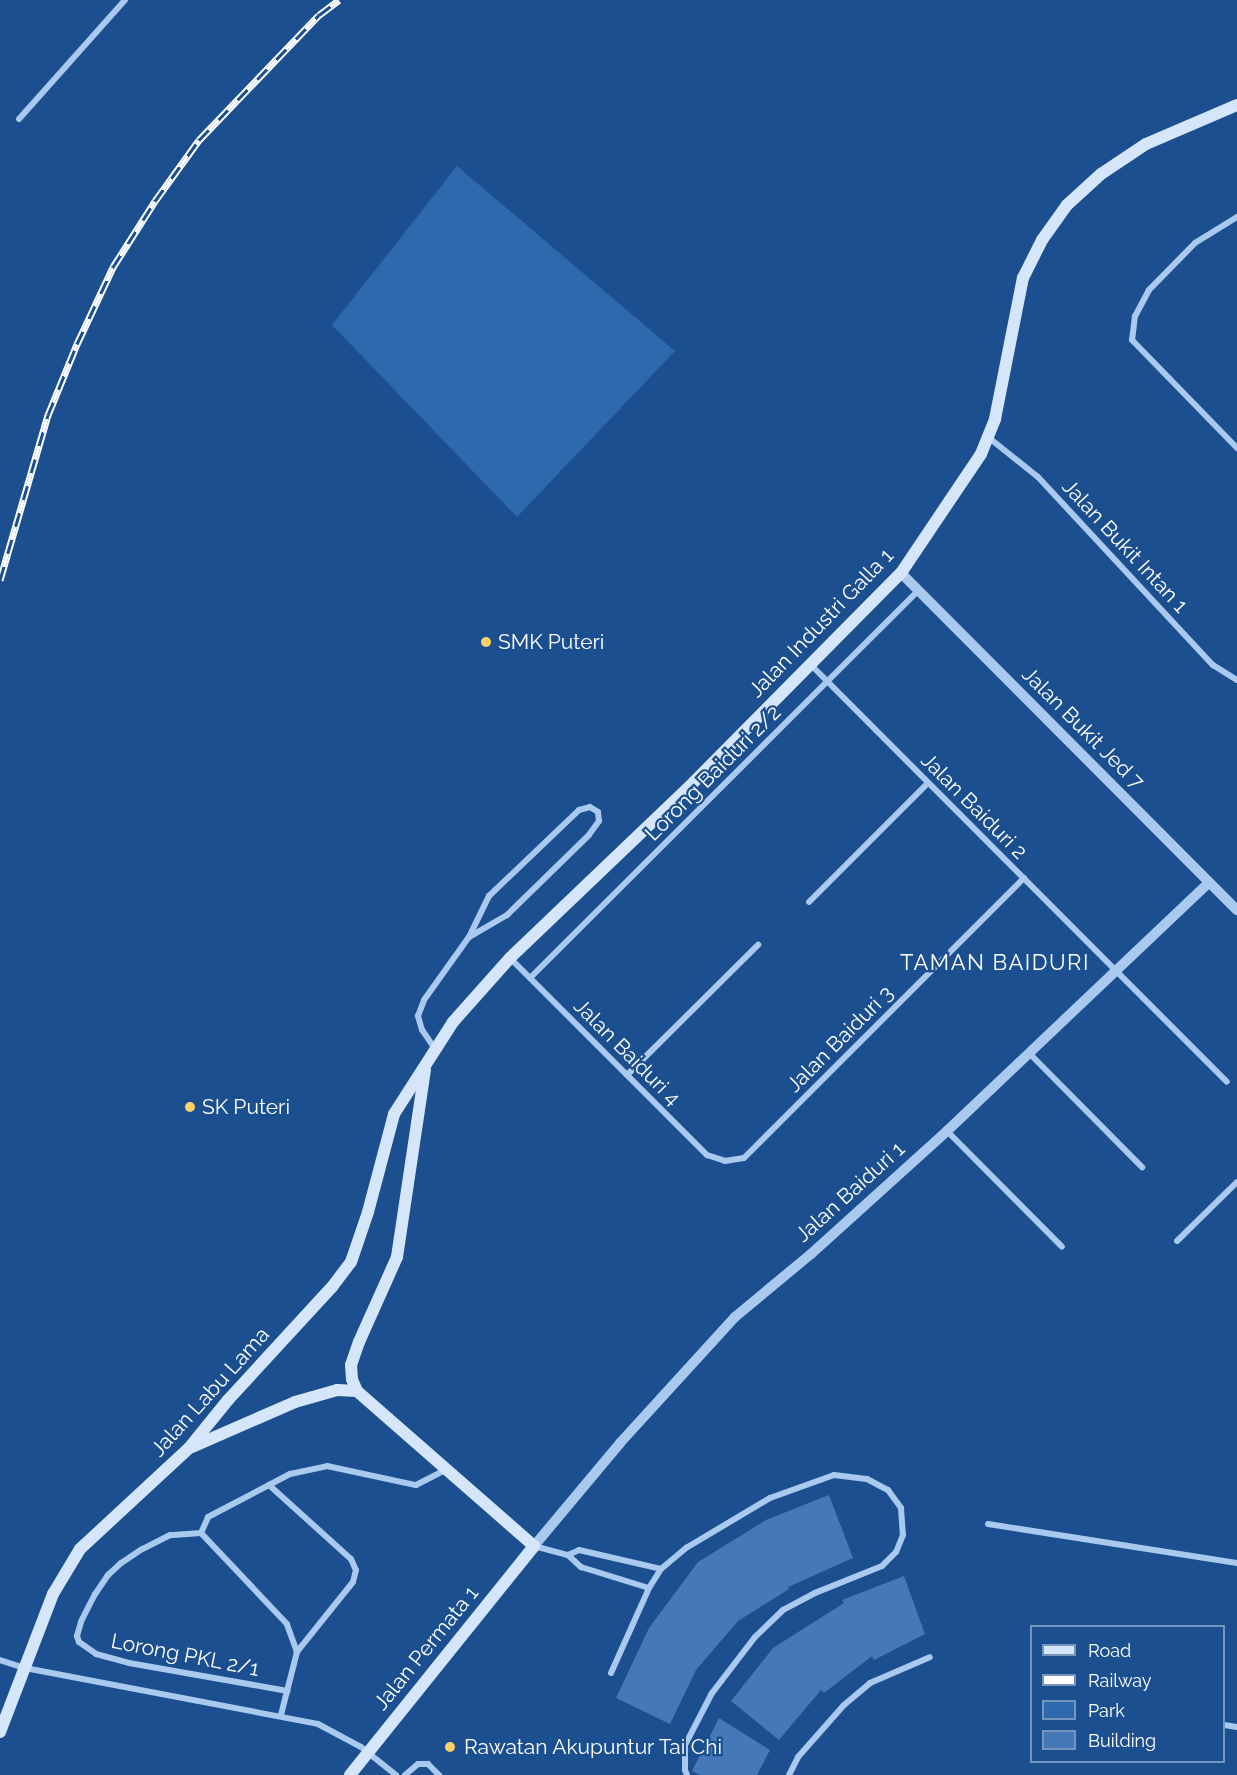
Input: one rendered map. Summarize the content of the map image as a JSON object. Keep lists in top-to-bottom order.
{
  "streets": {
    "main road": ["Jalan Industri Galla 1", "Jalan Labu Lama", "Jalan Permata 1"],
    "street": [
      "Jalan Bukit Intan 1",
      "Jalan Bukit Jed 7",
      "Lorong Baiduri 2/2",
      "Jalan Baiduri 2",
      "Jalan Baiduri 3",
      "Jalan Baiduri 4",
      "Jalan Baiduri 1",
      "Lorong PKL 2/1"
    ]
  },
  "crossings": [
    ["Jalan Bukit Intan 1", "Jalan Industri Galla 1"],
    ["Jalan Industri Galla 1", "Jalan Bukit Jed 7"],
    ["Jalan Industri Galla 1", "Jalan Baiduri 2"],
    ["Jalan Industri Galla 1", "Jalan Baiduri 4"],
    ["Jalan Industri Galla 1", "Jalan Labu Lama"],
    ["Jalan Bukit Jed 7", "Lorong Baiduri 2/2"],
    ["Jalan Bukit Jed 7", "Jalan Baiduri 1"],
    ["Lorong Baiduri 2/2", "Jalan Baiduri 2"],
    ["Lorong Baiduri 2/2", "Jalan Baiduri 4"],
    ["Jalan Baiduri 2", "Jalan Baiduri 3"],
    ["Jalan Baiduri 2", "Jalan Baiduri 1"],
    ["Jalan Baiduri 3", "Jalan Baiduri 4"],
    ["Jalan Baiduri 1", "Jalan Permata 1"]
  ],
  "districts": ["TAMAN BAIDURI"],
  "places": ["SMK Puteri", "SK Puteri", "Rawatan Akupuntur Tai Chi"],
  "legend": [
    "Road",
    "Railway",
    "Park",
    "Building"
  ]
}
